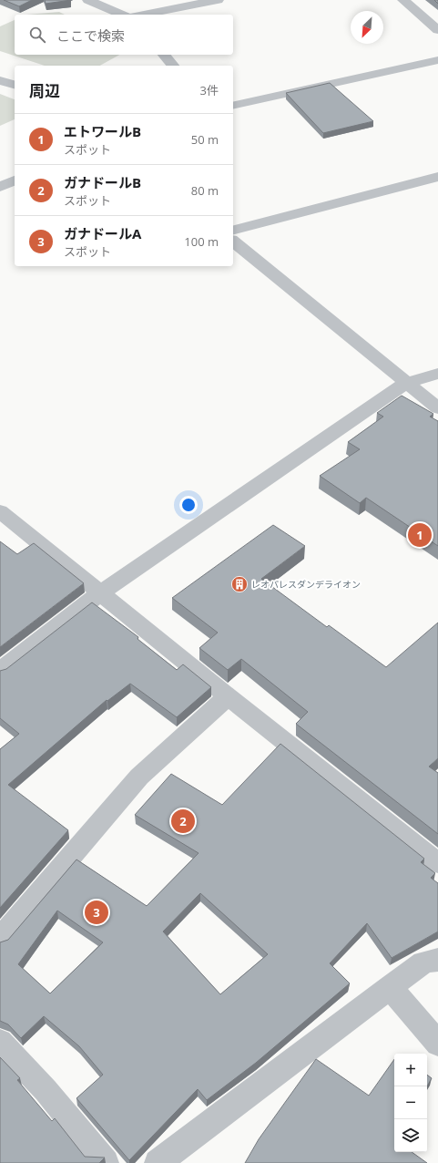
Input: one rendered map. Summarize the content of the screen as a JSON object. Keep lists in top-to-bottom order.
{
  "places": {
    "building": ["レオパレスダンデライオン"]
  },
  "north": "bottom left",
  "page": {
    "search": "ここで検索",
    "heading": ["周辺", "3件"],
    "list": [
      {
        "mark": "1",
        "name": "エトワールB",
        "note": "スポット",
        "value": "50 m"
      },
      {
        "mark": "2",
        "name": "ガナドールB",
        "note": "スポット",
        "value": "80 m"
      },
      {
        "mark": "3",
        "name": "ガナドールA",
        "note": "スポット",
        "value": "100 m"
      }
    ],
    "pins": ["1", "2", "3"],
    "map_buttons": ["+", "−"]
  }
}
